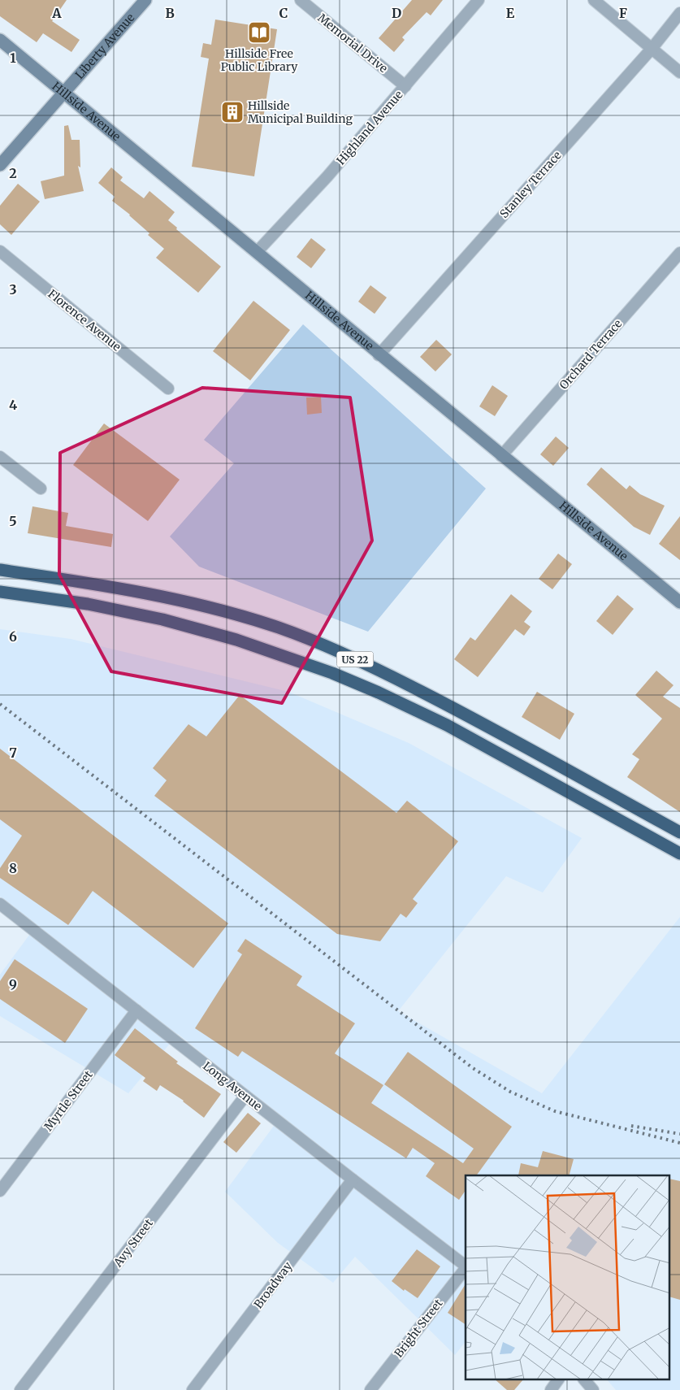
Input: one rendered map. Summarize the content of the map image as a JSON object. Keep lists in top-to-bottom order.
{
  "streets": {
    "highway": ["US 22"],
    "main road": ["Liberty Avenue", "Hillside Avenue"],
    "street": [
      "Memorial Drive",
      "Highland Avenue",
      "Stanley Terrace",
      "Florence Avenue",
      "Orchard Terrace",
      "Long Avenue",
      "Myrtle Street",
      "Avy Street",
      "Broadway",
      "Bright Street"
    ]
  },
  "crossings": [
    ["Memorial Drive", "Highland Avenue"],
    ["Liberty Avenue", "Hillside Avenue"],
    ["Hillside Avenue", "Highland Avenue"],
    ["Hillside Avenue", "Stanley Terrace"],
    ["Hillside Avenue", "Orchard Terrace"],
    ["Long Avenue", "Myrtle Street"],
    ["Long Avenue", "Avy Street"],
    ["Long Avenue", "Broadway"]
  ],
  "places": {
    "library": ["Hillside Free Public Library"],
    "building": ["Hillside Municipal Building"]
  },
  "grid": {
    "columns": [
      "A",
      "B",
      "C",
      "D",
      "E",
      "F"
    ],
    "rows": [
      "1",
      "2",
      "3",
      "4",
      "5",
      "6",
      "7",
      "8",
      "9"
    ]
  }
}
